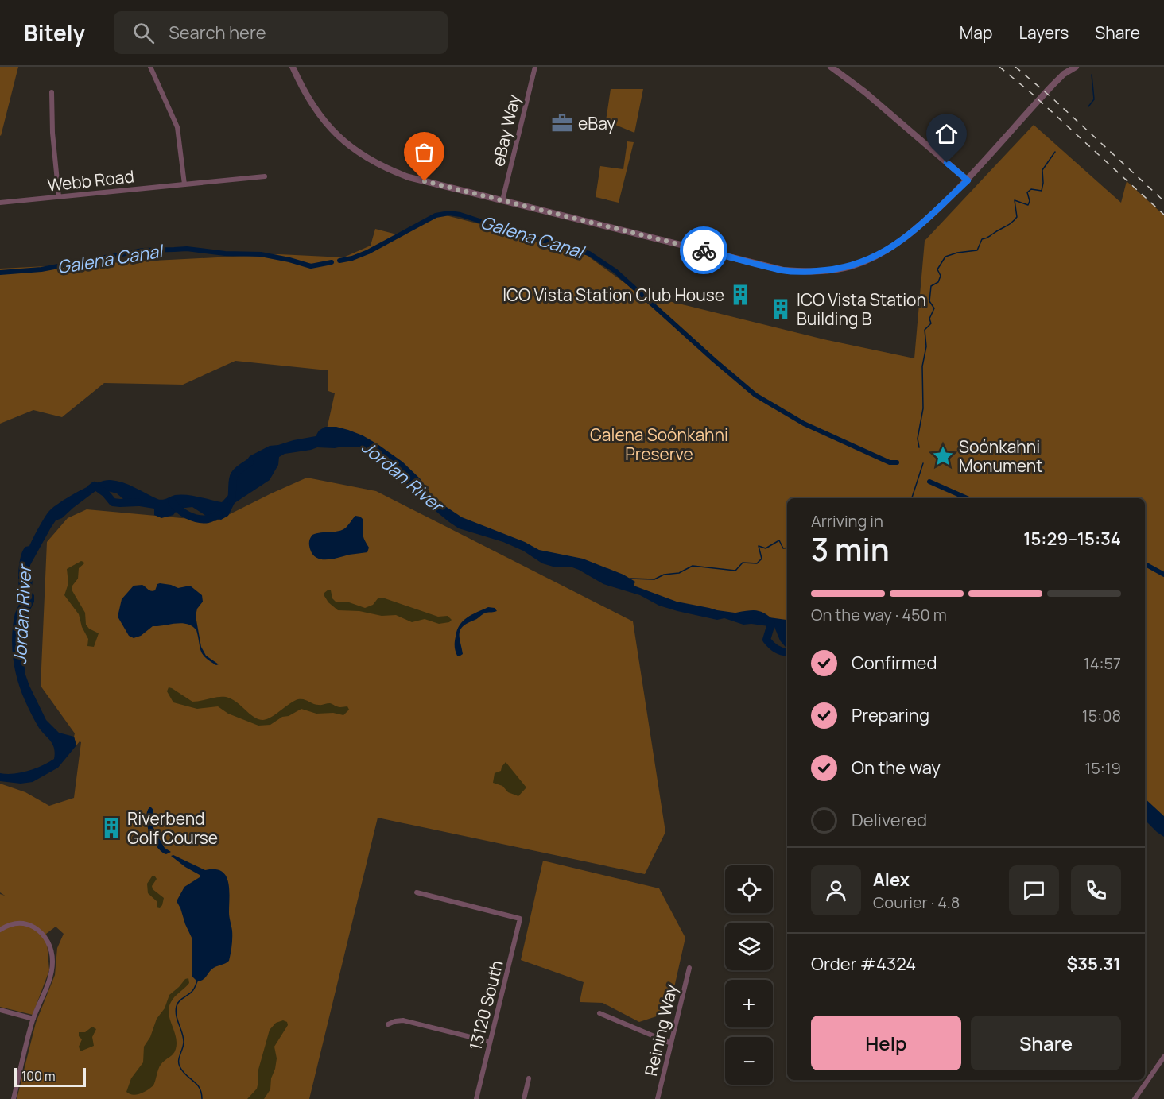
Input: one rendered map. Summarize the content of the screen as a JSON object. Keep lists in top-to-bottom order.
{
  "streets": {
    "street": [
      "eBay Way",
      "Webb Road",
      "13120 South",
      "Reining Way"
    ]
  },
  "water": ["Galena Canal", "Jordan River"],
  "parks": ["Galena Soónkahni Preserve"],
  "places": {
    "office": ["eBay"],
    "building": ["ICO Vista Station Club House", "ICO Vista Station Building B", "Riverbend Golf Course"],
    "place": ["Soónkahni Monument"]
  },
  "scale_bar": "100 m",
  "page": {
    "header": "Bitely",
    "search": "Search here",
    "nav": ["Map", "Layers", "Share"],
    "heading": ["3 min", "Arriving in", "15:29–15:34"],
    "panel": [
      "Alex",
      "Courier · 4.8",
      "Order #4324",
      "$35.31"
    ],
    "bar": "On the way · 450 m",
    "list": [
      ["Confirmed", "14:57"],
      ["Preparing", "15:08"],
      ["On the way", "15:19"],
      "Delivered"
    ],
    "map_buttons": ["+", "−"],
    "buttons": ["Help", "Share"],
    "scale": "100 m"
  }
}
